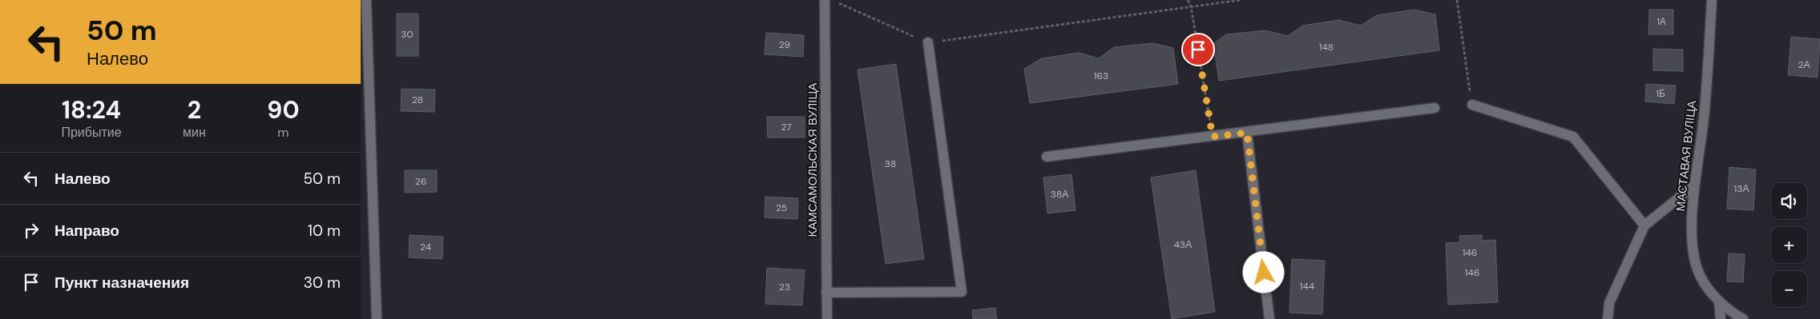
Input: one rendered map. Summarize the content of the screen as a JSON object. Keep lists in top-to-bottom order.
{
  "streets": {
    "street": ["МАСТАВАЯ ВУЛІЦА", "КАМСАМОЛЬСКАЯ ВУЛІЦА"]
  },
  "house_numbers": [
    "1А",
    "30",
    "29",
    "148",
    "2А",
    "163",
    "1Б",
    "28",
    "27",
    "38",
    "26",
    "13А",
    "38А",
    "25",
    "43А",
    "24",
    "146",
    "146",
    "144",
    "23"
  ],
  "page": {
    "turn": ["50 m", "Налево"],
    "eta": [
      "18:24",
      "Прибытие",
      "2",
      "мин",
      "90",
      "m"
    ],
    "list": [
      {
        "name": "Налево",
        "value": "50 m"
      },
      {
        "name": "Направо",
        "value": "10 m"
      },
      {
        "name": "Пункт назначения",
        "value": "30 m"
      }
    ],
    "map_buttons": ["+", "−"]
  }
}
